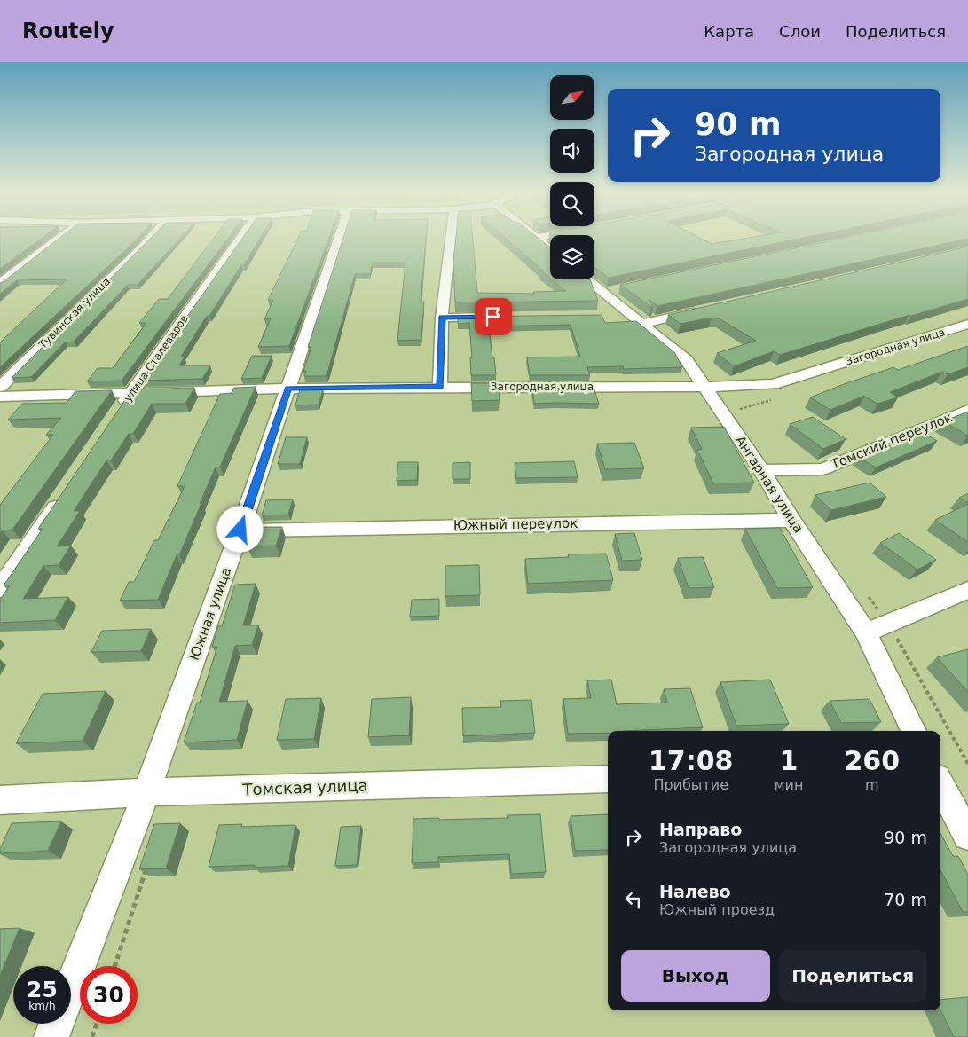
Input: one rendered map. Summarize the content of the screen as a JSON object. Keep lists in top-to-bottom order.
{
  "streets": {
    "street": [
      "Тувинская улица",
      "Загородная улица",
      "улица Сталеваров",
      "Томский переулок",
      "Ангарная улица",
      "Южный переулок",
      "Южная улица",
      "Томская улица"
    ]
  },
  "crossings": [
    ["Загородная улица", "улица Сталеваров"],
    ["Загородная улица", "Ангарная улица"],
    ["Загородная улица", "Южная улица"],
    ["Томский переулок", "Ангарная улица"],
    ["Ангарная улица", "Южный переулок"],
    ["Южный переулок", "Южная улица"],
    ["Южная улица", "Томская улица"]
  ],
  "north": "top right",
  "page": {
    "header": "Routely",
    "nav": ["Карта", "Слои", "Поделиться"],
    "turn": ["90 m", "Загородная улица"],
    "eta": [
      "17:08",
      "Прибытие",
      "1",
      "мин",
      "260",
      "m"
    ],
    "list": [
      {
        "name": "Направо",
        "note": "Загородная улица",
        "value": "90 m"
      },
      {
        "name": "Налево",
        "note": "Южный проезд",
        "value": "70 m"
      }
    ],
    "buttons": ["Выход", "Поделиться"],
    "speed": "25 km/h",
    "limit": "30"
  }
}
